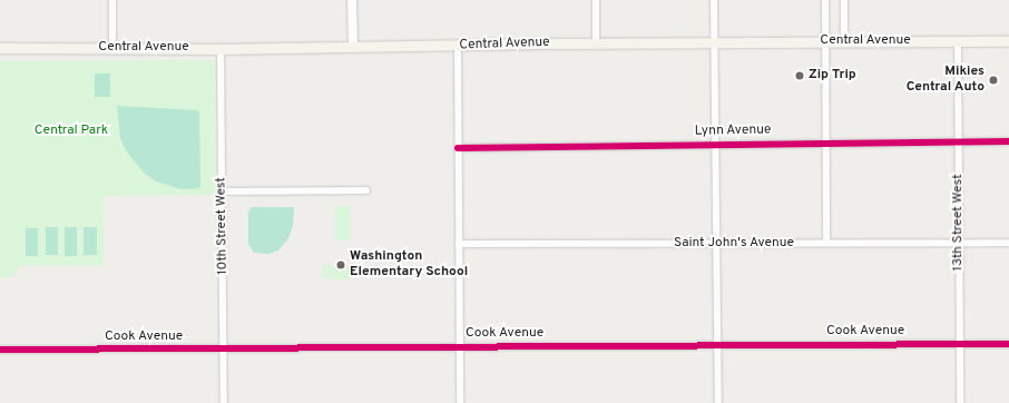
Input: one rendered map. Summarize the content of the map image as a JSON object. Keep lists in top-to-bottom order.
{
  "streets": {
    "main road": ["Central Avenue"],
    "street": [
      "Lynn Avenue",
      "13th Street West",
      "10th Street West",
      "Saint John's Avenue",
      "Cook Avenue"
    ]
  },
  "crossings": [
    ["Central Avenue", "13th Street West"],
    ["Central Avenue", "10th Street West"],
    ["Lynn Avenue", "13th Street West"],
    ["13th Street West", "Saint John's Avenue"],
    ["13th Street West", "Cook Avenue"],
    ["10th Street West", "Cook Avenue"]
  ],
  "parks": ["Central Park"],
  "places": ["Zip Trip", "Mikies Central Auto", "Washington Elementary School"]
}
